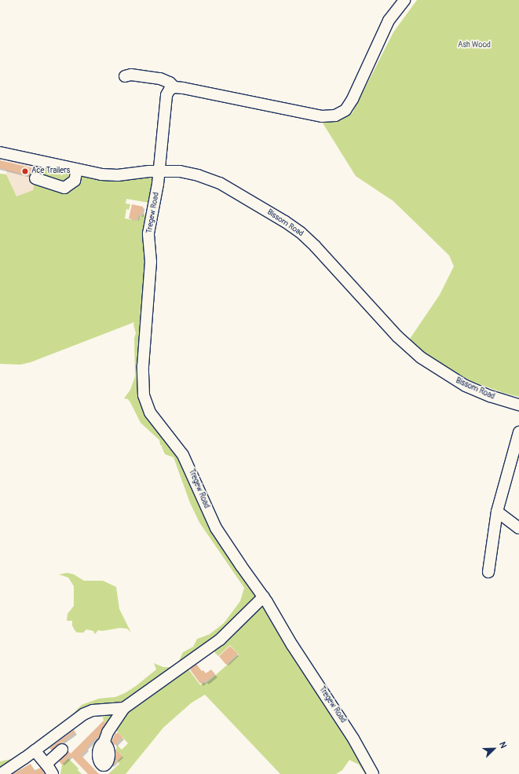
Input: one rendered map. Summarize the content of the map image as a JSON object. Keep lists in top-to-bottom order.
{
  "streets": {
    "street": ["Tregew Road", "Bissom Road"]
  },
  "crossings": [
    ["Tregew Road", "Bissom Road"]
  ],
  "parks": ["Ash Wood"],
  "places": ["Ace Trailers"],
  "north": "top right"
}
